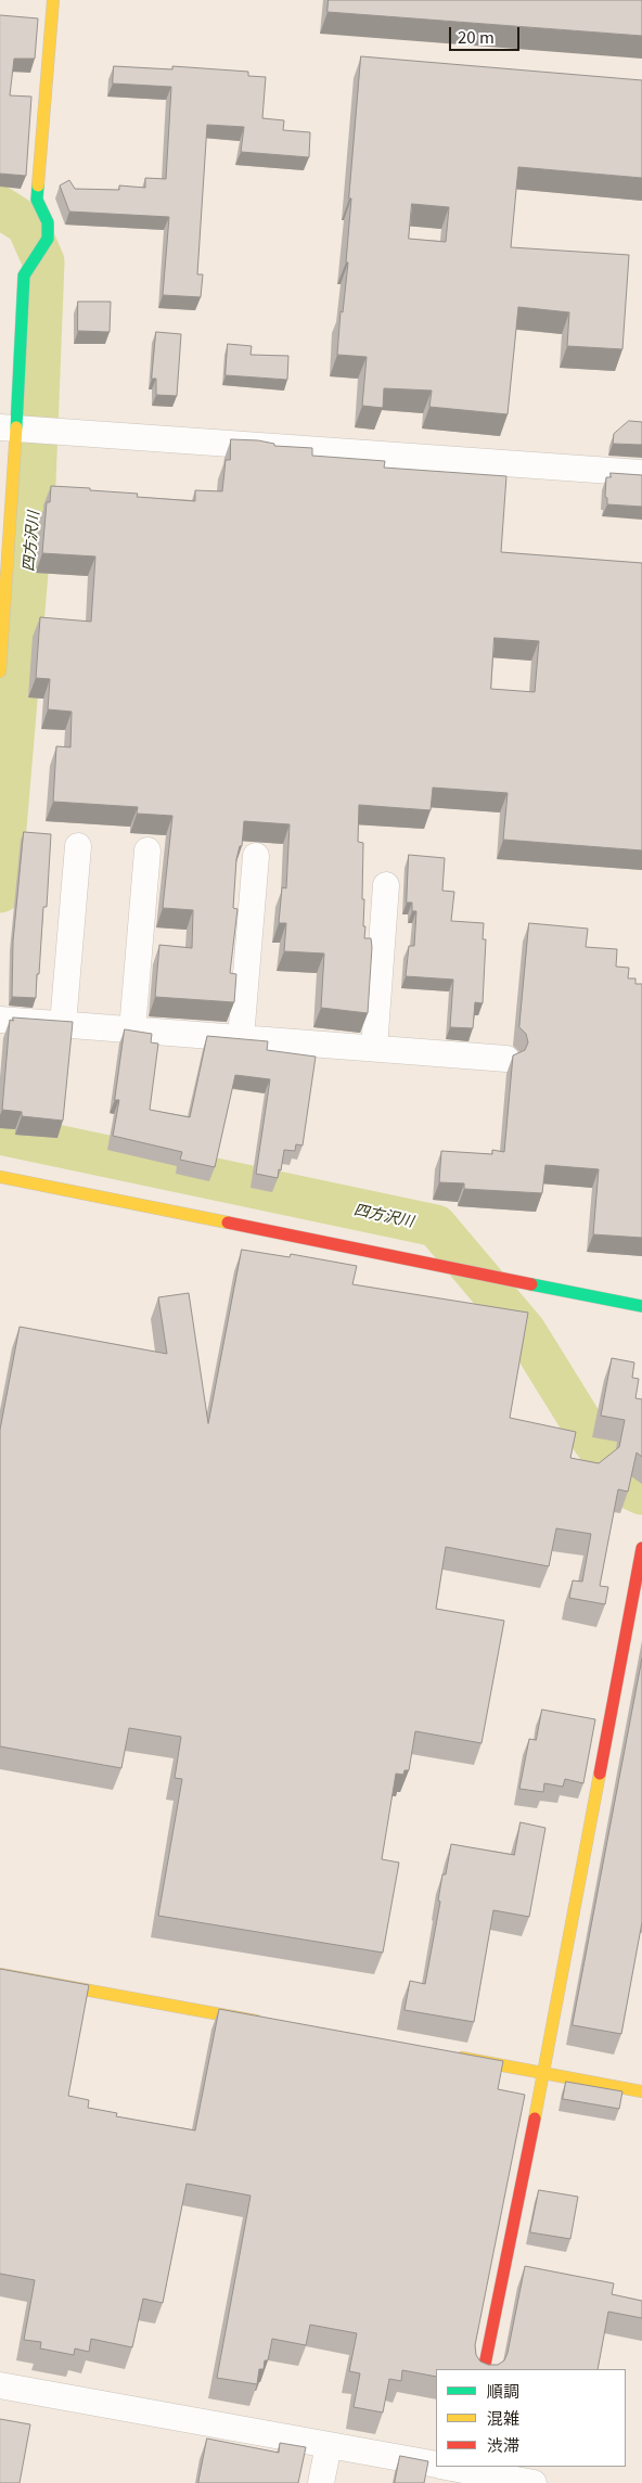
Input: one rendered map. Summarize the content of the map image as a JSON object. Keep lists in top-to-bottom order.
{
  "water": ["四方沢川"],
  "legend": ["順調", "混雑", "渋滞"],
  "scale_bar": "20 m"
}
